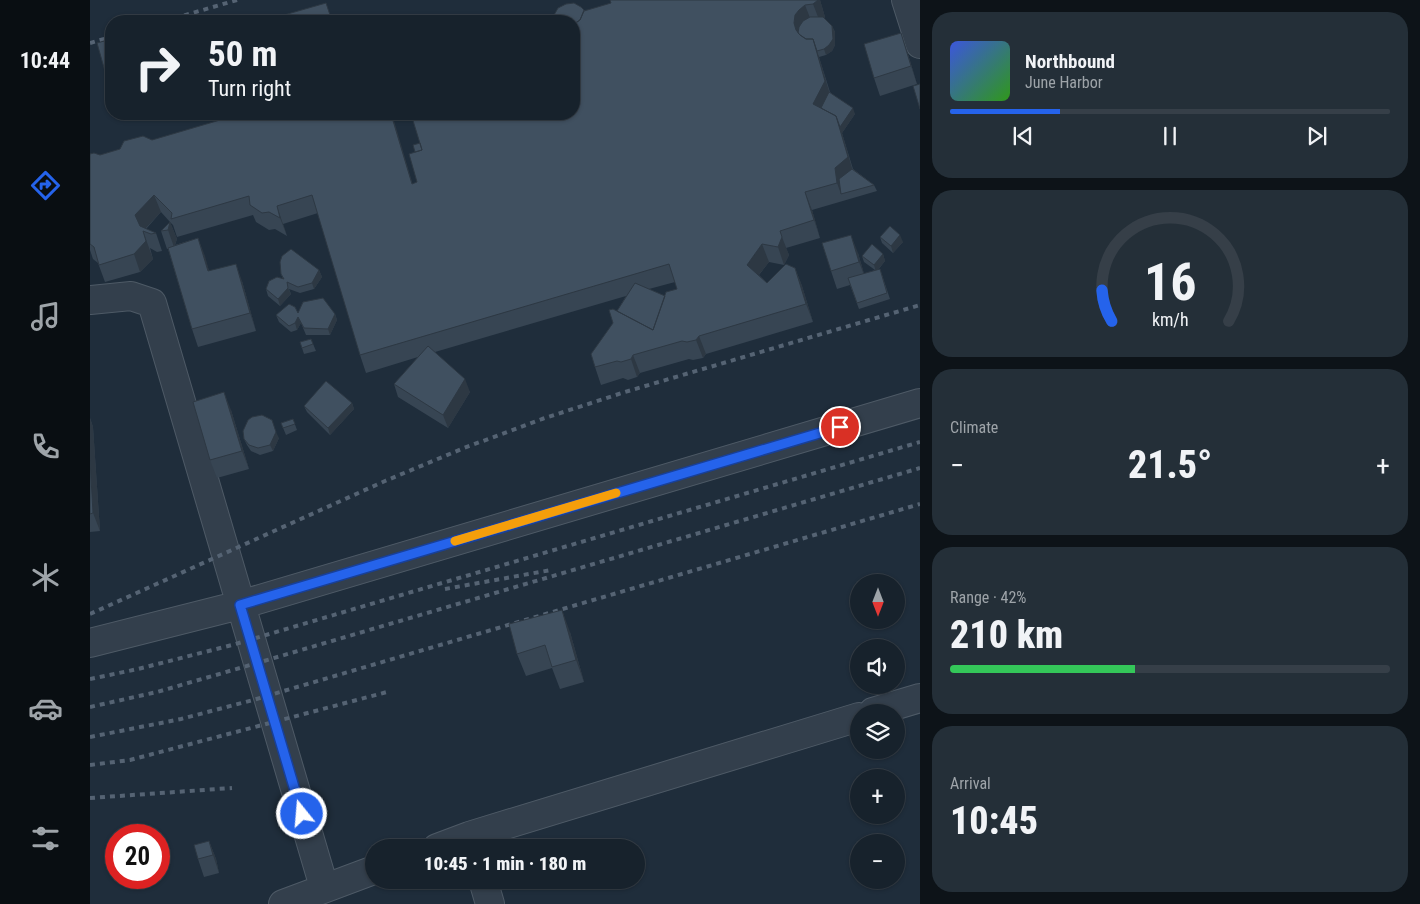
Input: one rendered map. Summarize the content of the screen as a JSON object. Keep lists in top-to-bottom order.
{
  "north": "bottom",
  "page": {
    "tabs": "10:44",
    "turn": ["50 m", "Turn right"],
    "song": ["Northbound", "June Harbor"],
    "tile": [
      "Climate",
      ["Range · 42%", "210 km"],
      ["Arrival", "10:45"]
    ],
    "heat": ["−", "21.5°", "+"],
    "map_buttons": ["+", "−"],
    "limit": "20",
    "trip": "10:45 · 1 min · 180 m",
    "gauge": ["16", "km/h"]
  }
}
